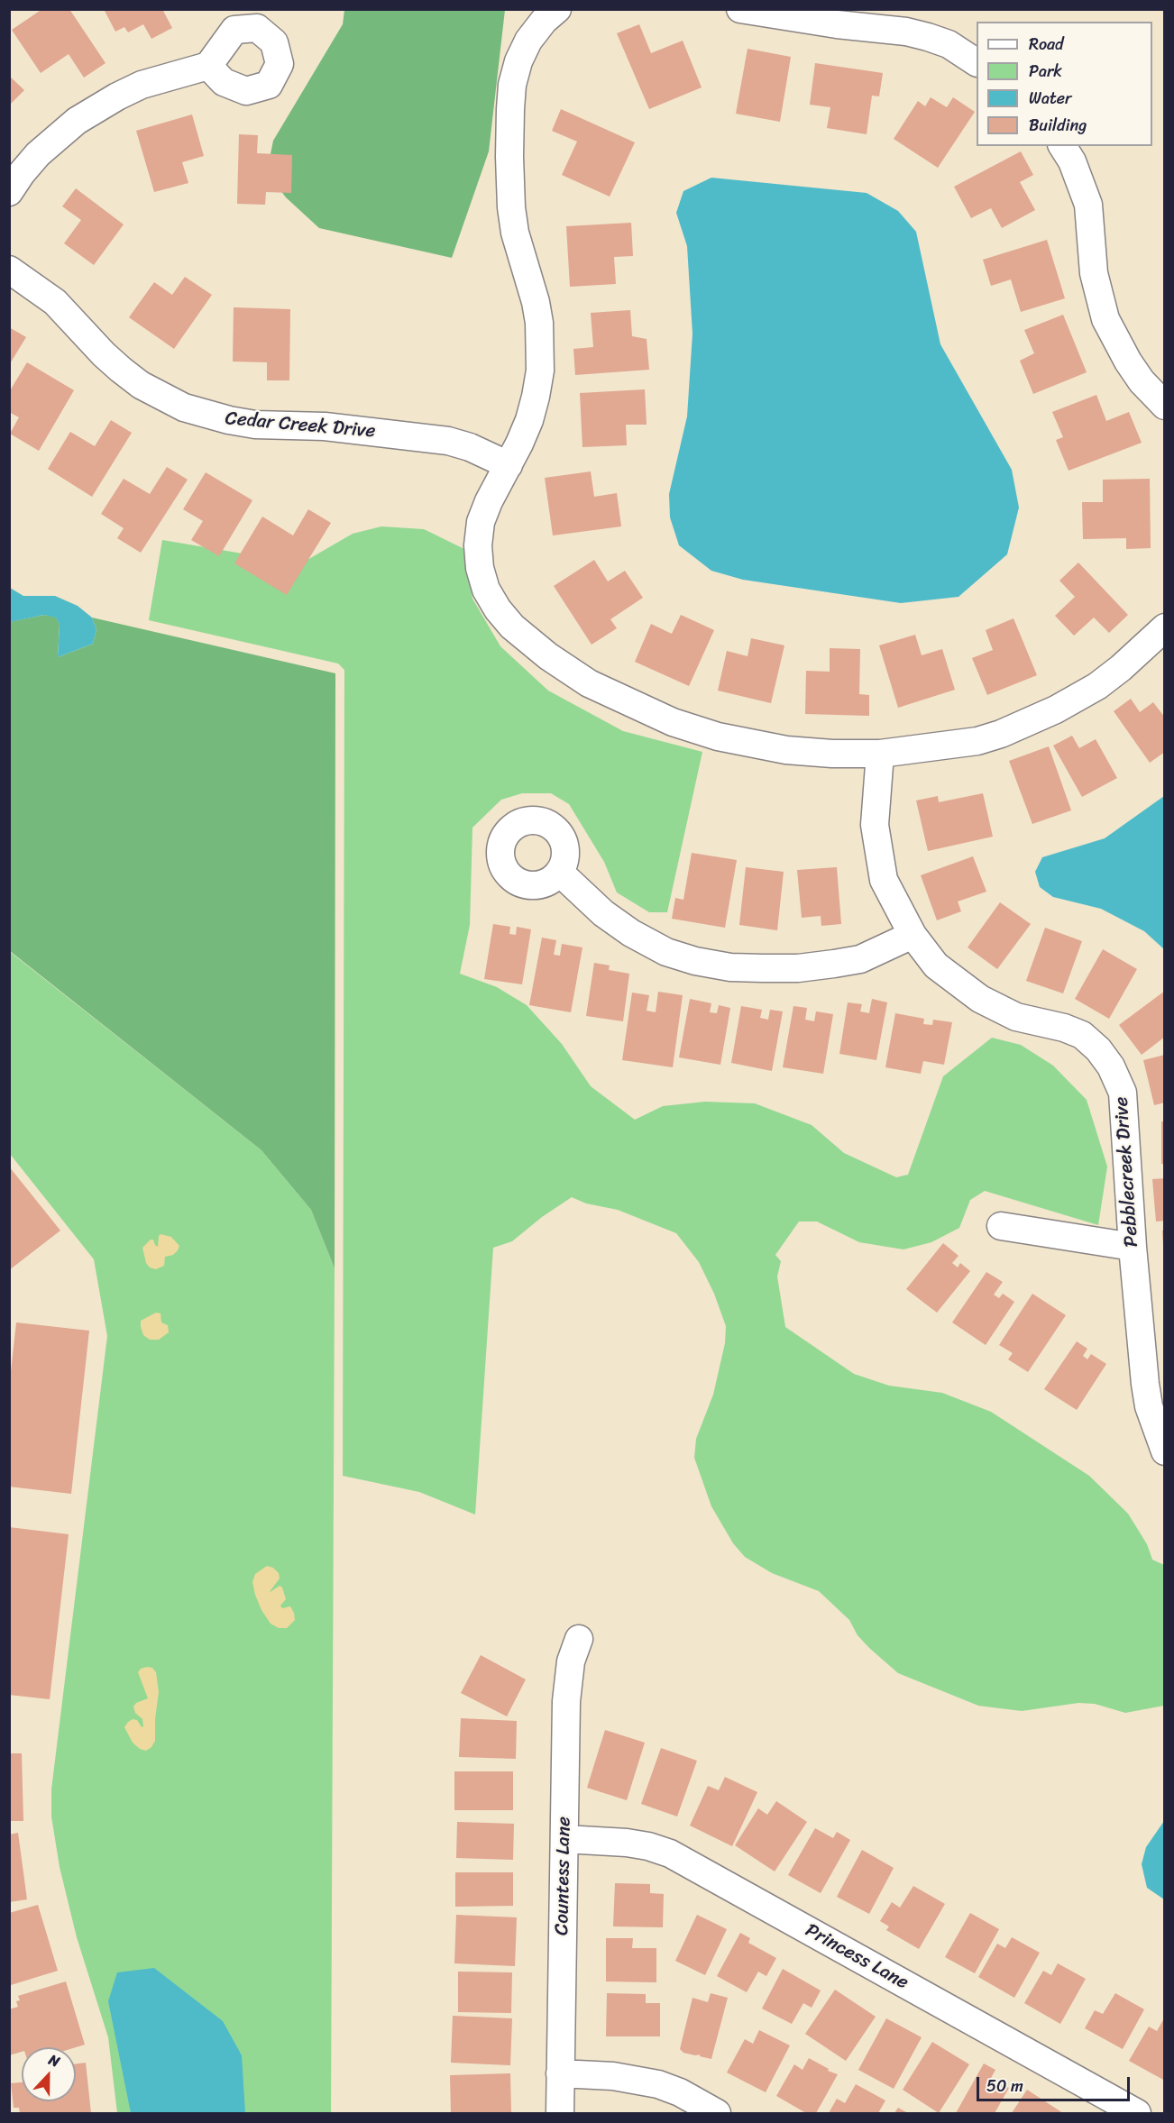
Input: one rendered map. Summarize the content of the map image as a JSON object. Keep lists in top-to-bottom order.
{
  "streets": {
    "street": [
      "Cedar Creek Drive",
      "Pebblecreek Drive",
      "Countess Lane",
      "Princess Lane"
    ]
  },
  "crossings": [
    ["Countess Lane", "Princess Lane"]
  ],
  "legend": [
    "Road",
    "Park",
    "Water",
    "Building"
  ],
  "scale_bar": "50 m",
  "north": "top"
}
